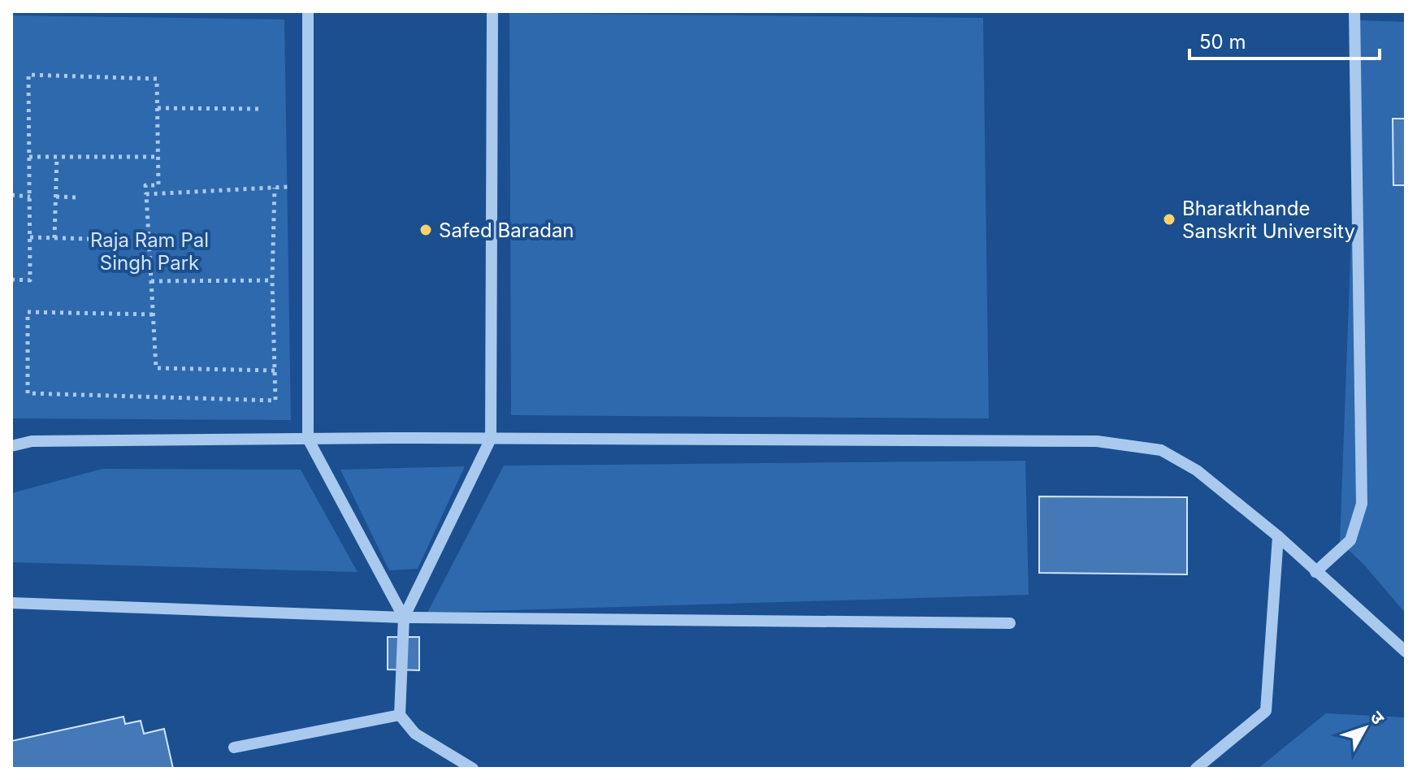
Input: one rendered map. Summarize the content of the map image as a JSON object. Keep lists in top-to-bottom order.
{
  "parks": ["Raja Ram Pal Singh Park"],
  "places": ["Bharatkhande Sanskrit University", "Safed Baradan"],
  "scale_bar": "50 m",
  "north": "top right"
}
